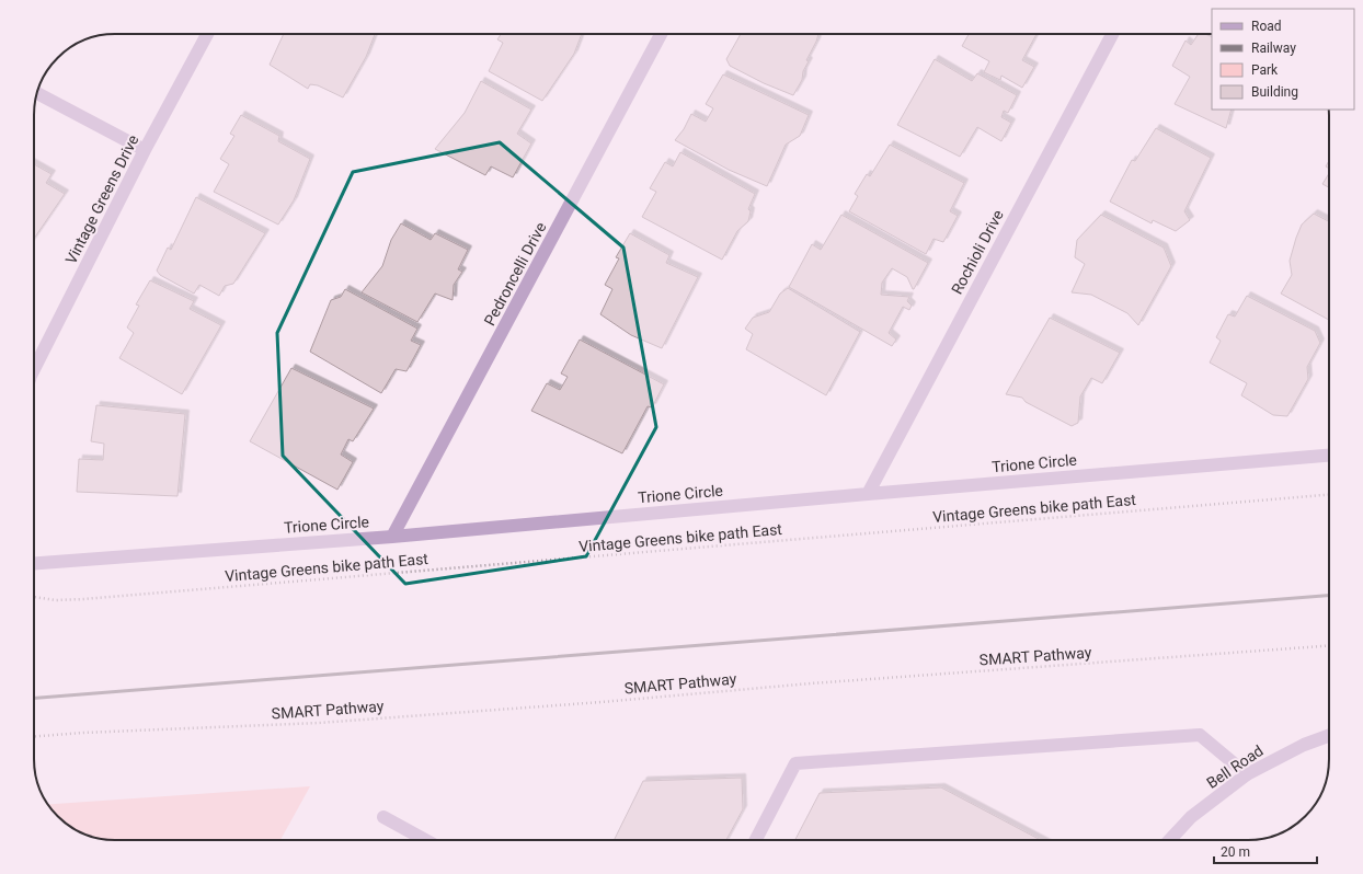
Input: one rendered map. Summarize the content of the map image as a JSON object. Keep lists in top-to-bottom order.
{
  "streets": {
    "street": [
      "Vintage Greens Drive",
      "Rochioli Drive",
      "Pedroncelli Drive",
      "Trione Circle",
      "Bell Road"
    ],
    "path": ["Vintage Greens bike path East", "SMART Pathway"]
  },
  "crossings": [
    ["Rochioli Drive", "Trione Circle"],
    ["Pedroncelli Drive", "Trione Circle"]
  ],
  "legend": [
    "Road",
    "Railway",
    "Park",
    "Building"
  ],
  "scale_bar": "20 m"
}
